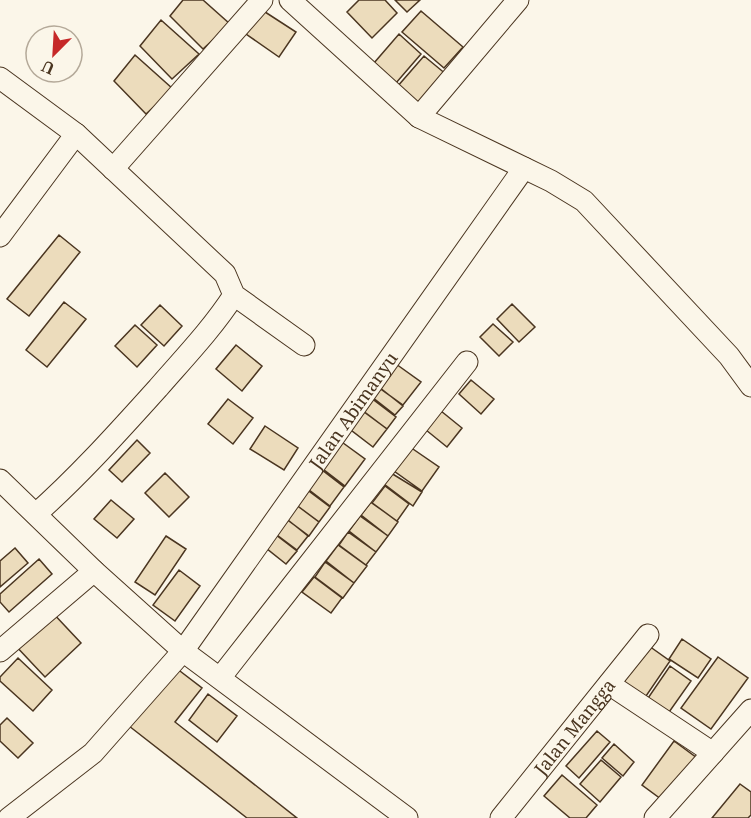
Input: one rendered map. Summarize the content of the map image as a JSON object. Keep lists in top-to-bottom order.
{
  "streets": {
    "street": ["Jalan Abimanyu", "Jalan Mangga"]
  },
  "north": "bottom left"
}
